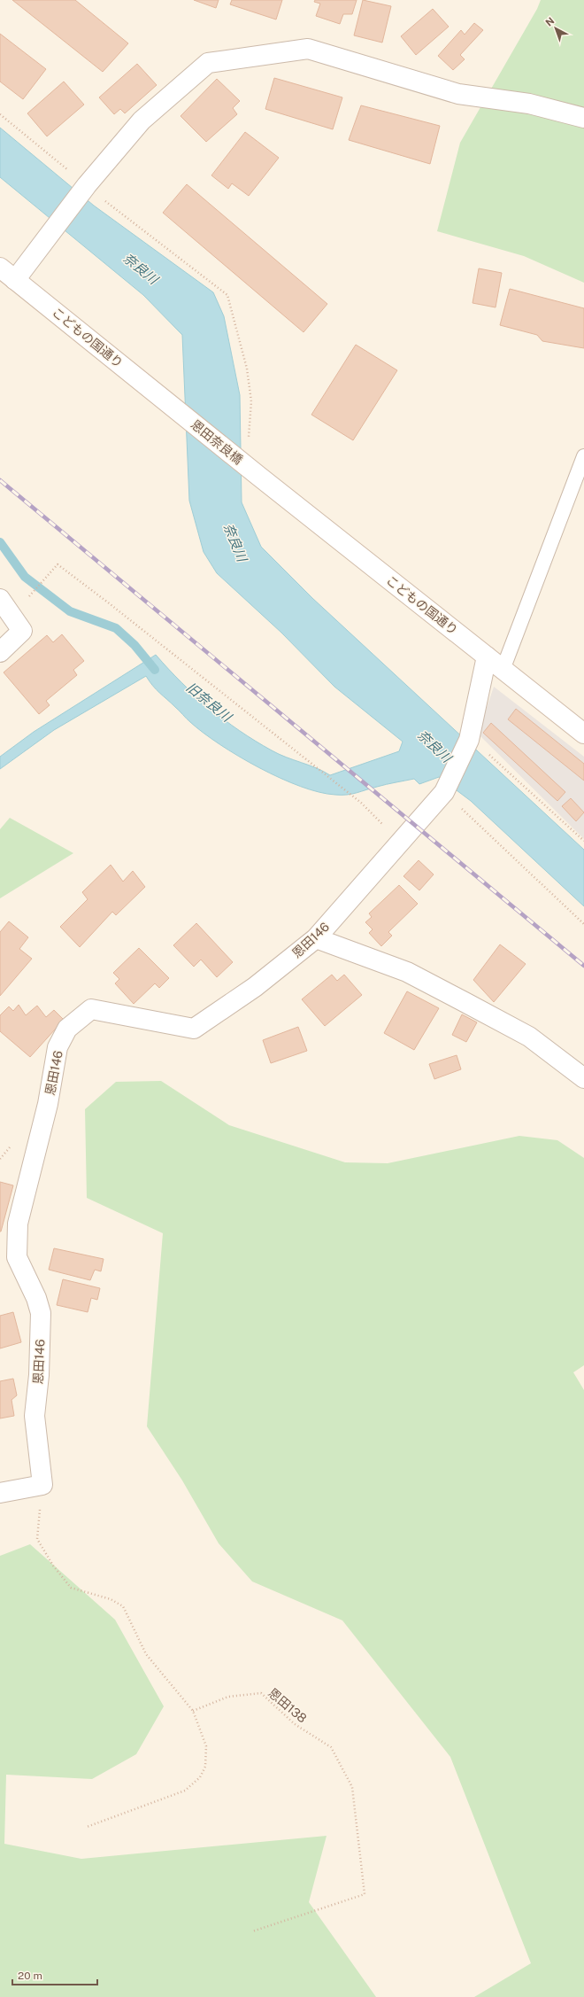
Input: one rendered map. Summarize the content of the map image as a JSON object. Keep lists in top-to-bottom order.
{
  "streets": {
    "street": ["こどもの国通り", "恩田奈良橋", "恩田146"],
    "path": ["恩田138"]
  },
  "crossings": [
    ["こどもの国通り", "恩田奈良橋"],
    ["こどもの国通り", "恩田146"]
  ],
  "water": ["奈良川", "旧奈良川"],
  "scale_bar": "20 m",
  "north": "top left"
}
